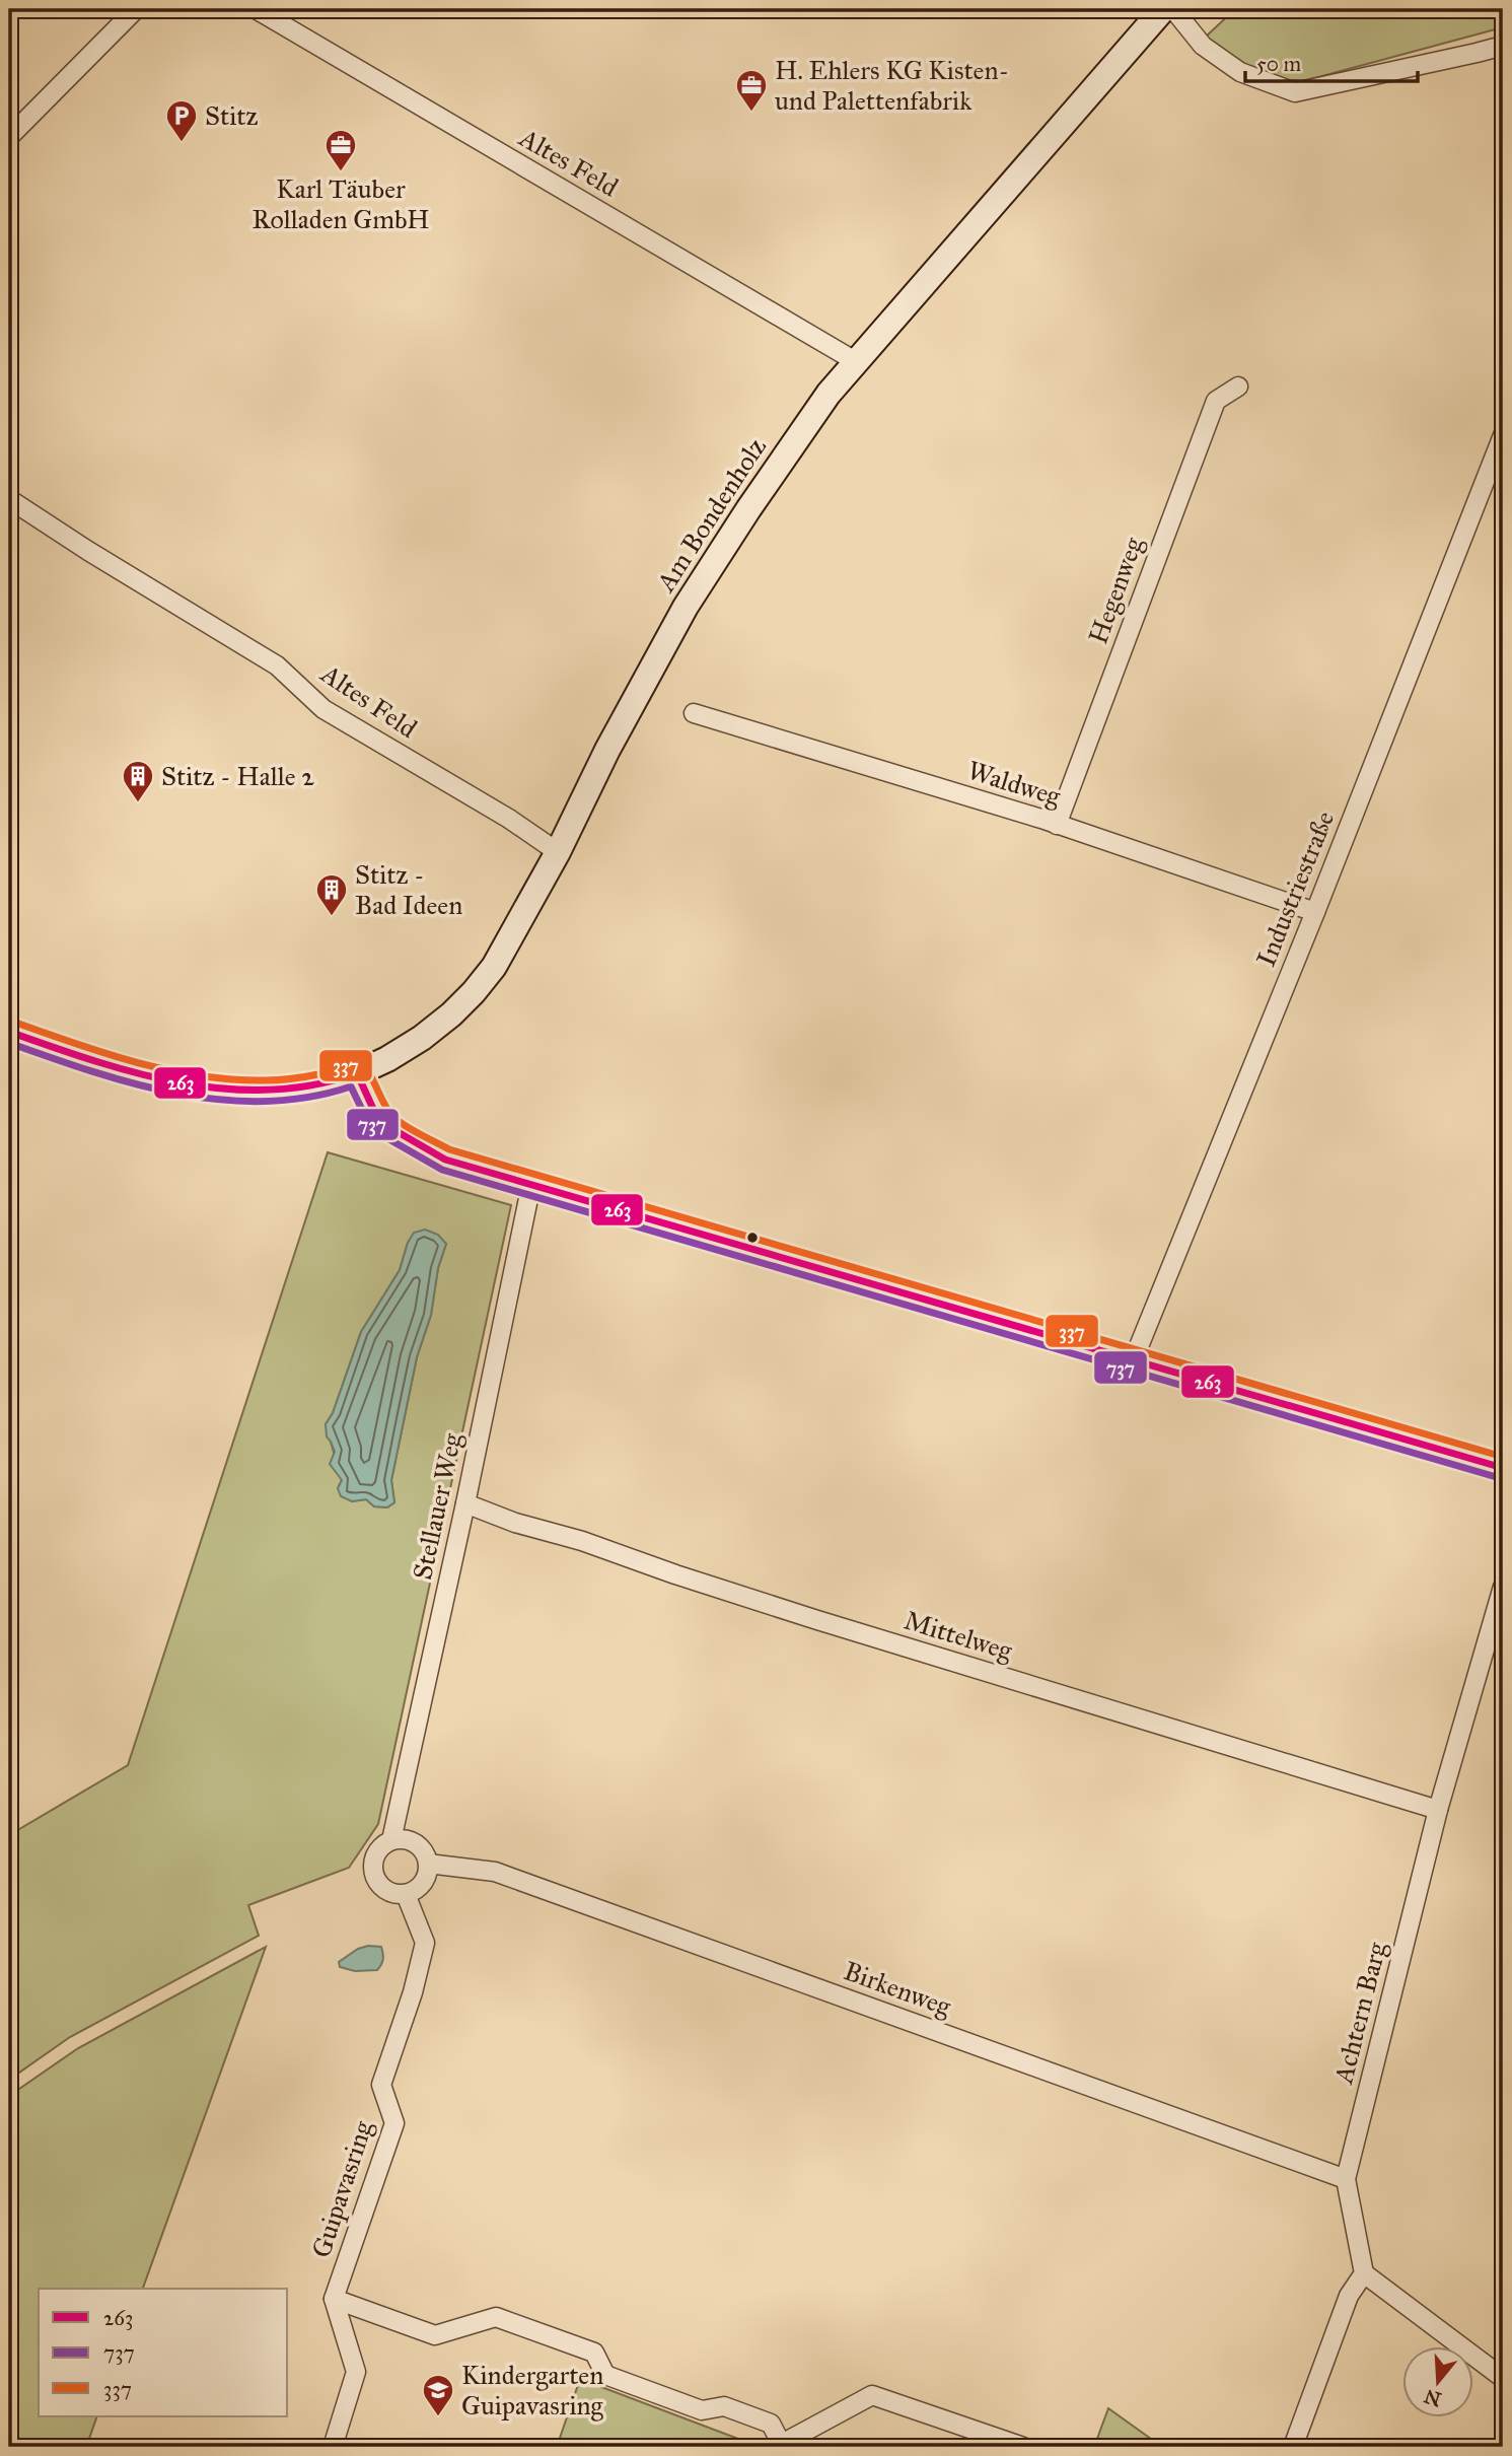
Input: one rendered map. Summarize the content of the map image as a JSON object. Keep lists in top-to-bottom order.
{
  "streets": {
    "main road": ["Am Bondenholz"],
    "street": [
      "Altes Feld",
      "Hegenweg",
      "Waldweg",
      "Industriestraße",
      "Stellauer Weg",
      "Mittelweg",
      "Birkenweg",
      "Achtern Barg",
      "Guipavasring"
    ]
  },
  "crossings": [
    ["Altes Feld", "Am Bondenholz"],
    ["Hegenweg", "Waldweg"],
    ["Waldweg", "Industriestraße"],
    ["Stellauer Weg", "Mittelweg"],
    ["Stellauer Weg", "Birkenweg"],
    ["Stellauer Weg", "Guipavasring"],
    ["Mittelweg", "Achtern Barg"],
    ["Birkenweg", "Achtern Barg"],
    ["Birkenweg", "Guipavasring"]
  ],
  "places": {
    "office": ["H. Ehlers KG Kisten- und Palettenfabrik", "Karl Täuber Rolladen GmbH"],
    "parking": ["Stitz"],
    "building": ["Stitz - Halle 2", "Stitz - Bad Ideen"],
    "school or university": ["Kindergarten Guipavasring"]
  },
  "lines": ["transit line 337", "transit line 263", "transit line 737"],
  "legend": ["263", "737", "337"],
  "scale_bar": "50 m",
  "north": "bottom"
}
